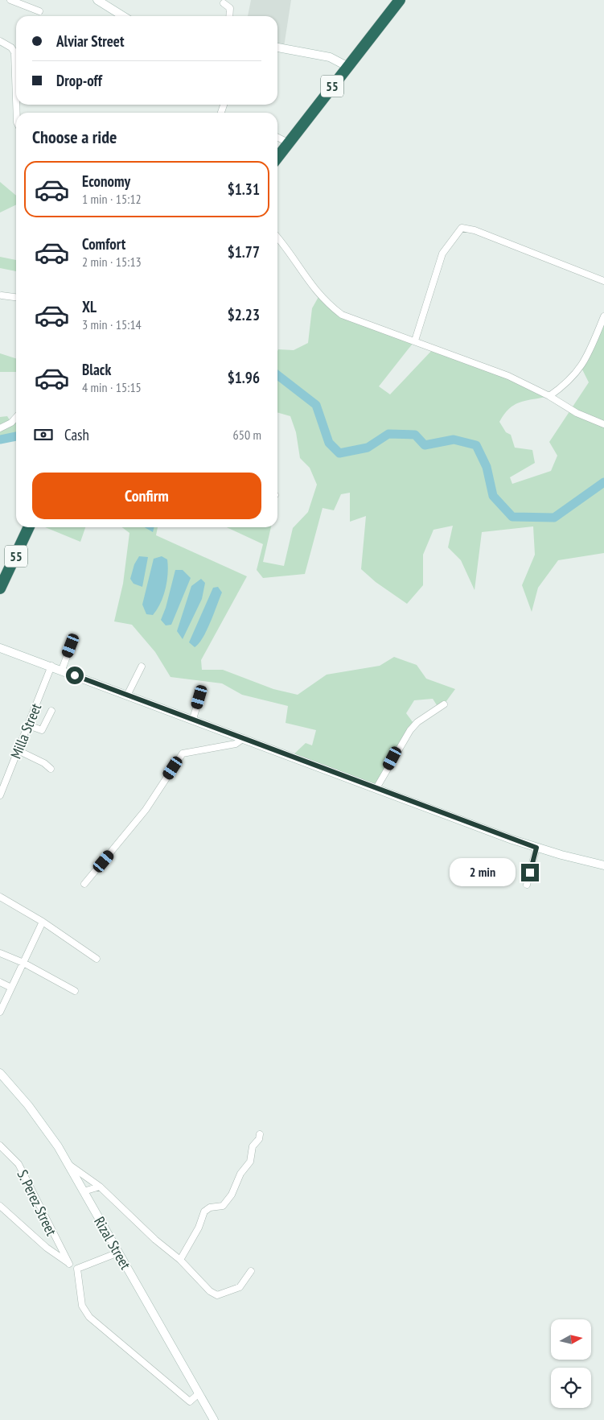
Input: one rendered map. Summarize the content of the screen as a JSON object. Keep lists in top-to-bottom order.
{
  "streets": {
    "highway": ["55"],
    "street": ["Milla Street", "S. Perez Street", "Rizal Street"]
  },
  "north": "right",
  "page": {
    "banner": ["Alviar Street", "Drop-off"],
    "heading": "Choose a ride",
    "list": [
      {
        "name": "Economy",
        "note": "1 min · 15:12",
        "value": "$1.31"
      },
      {
        "name": "Comfort",
        "note": "2 min · 15:13",
        "value": "$1.77"
      },
      {
        "name": "XL",
        "note": "3 min · 15:14",
        "value": "$2.23"
      },
      {
        "name": "Black",
        "note": "4 min · 15:15",
        "value": "$1.96"
      }
    ],
    "pay": ["Cash", "650 m"],
    "buttons": "Confirm",
    "bubble": "2 min"
  }
}
